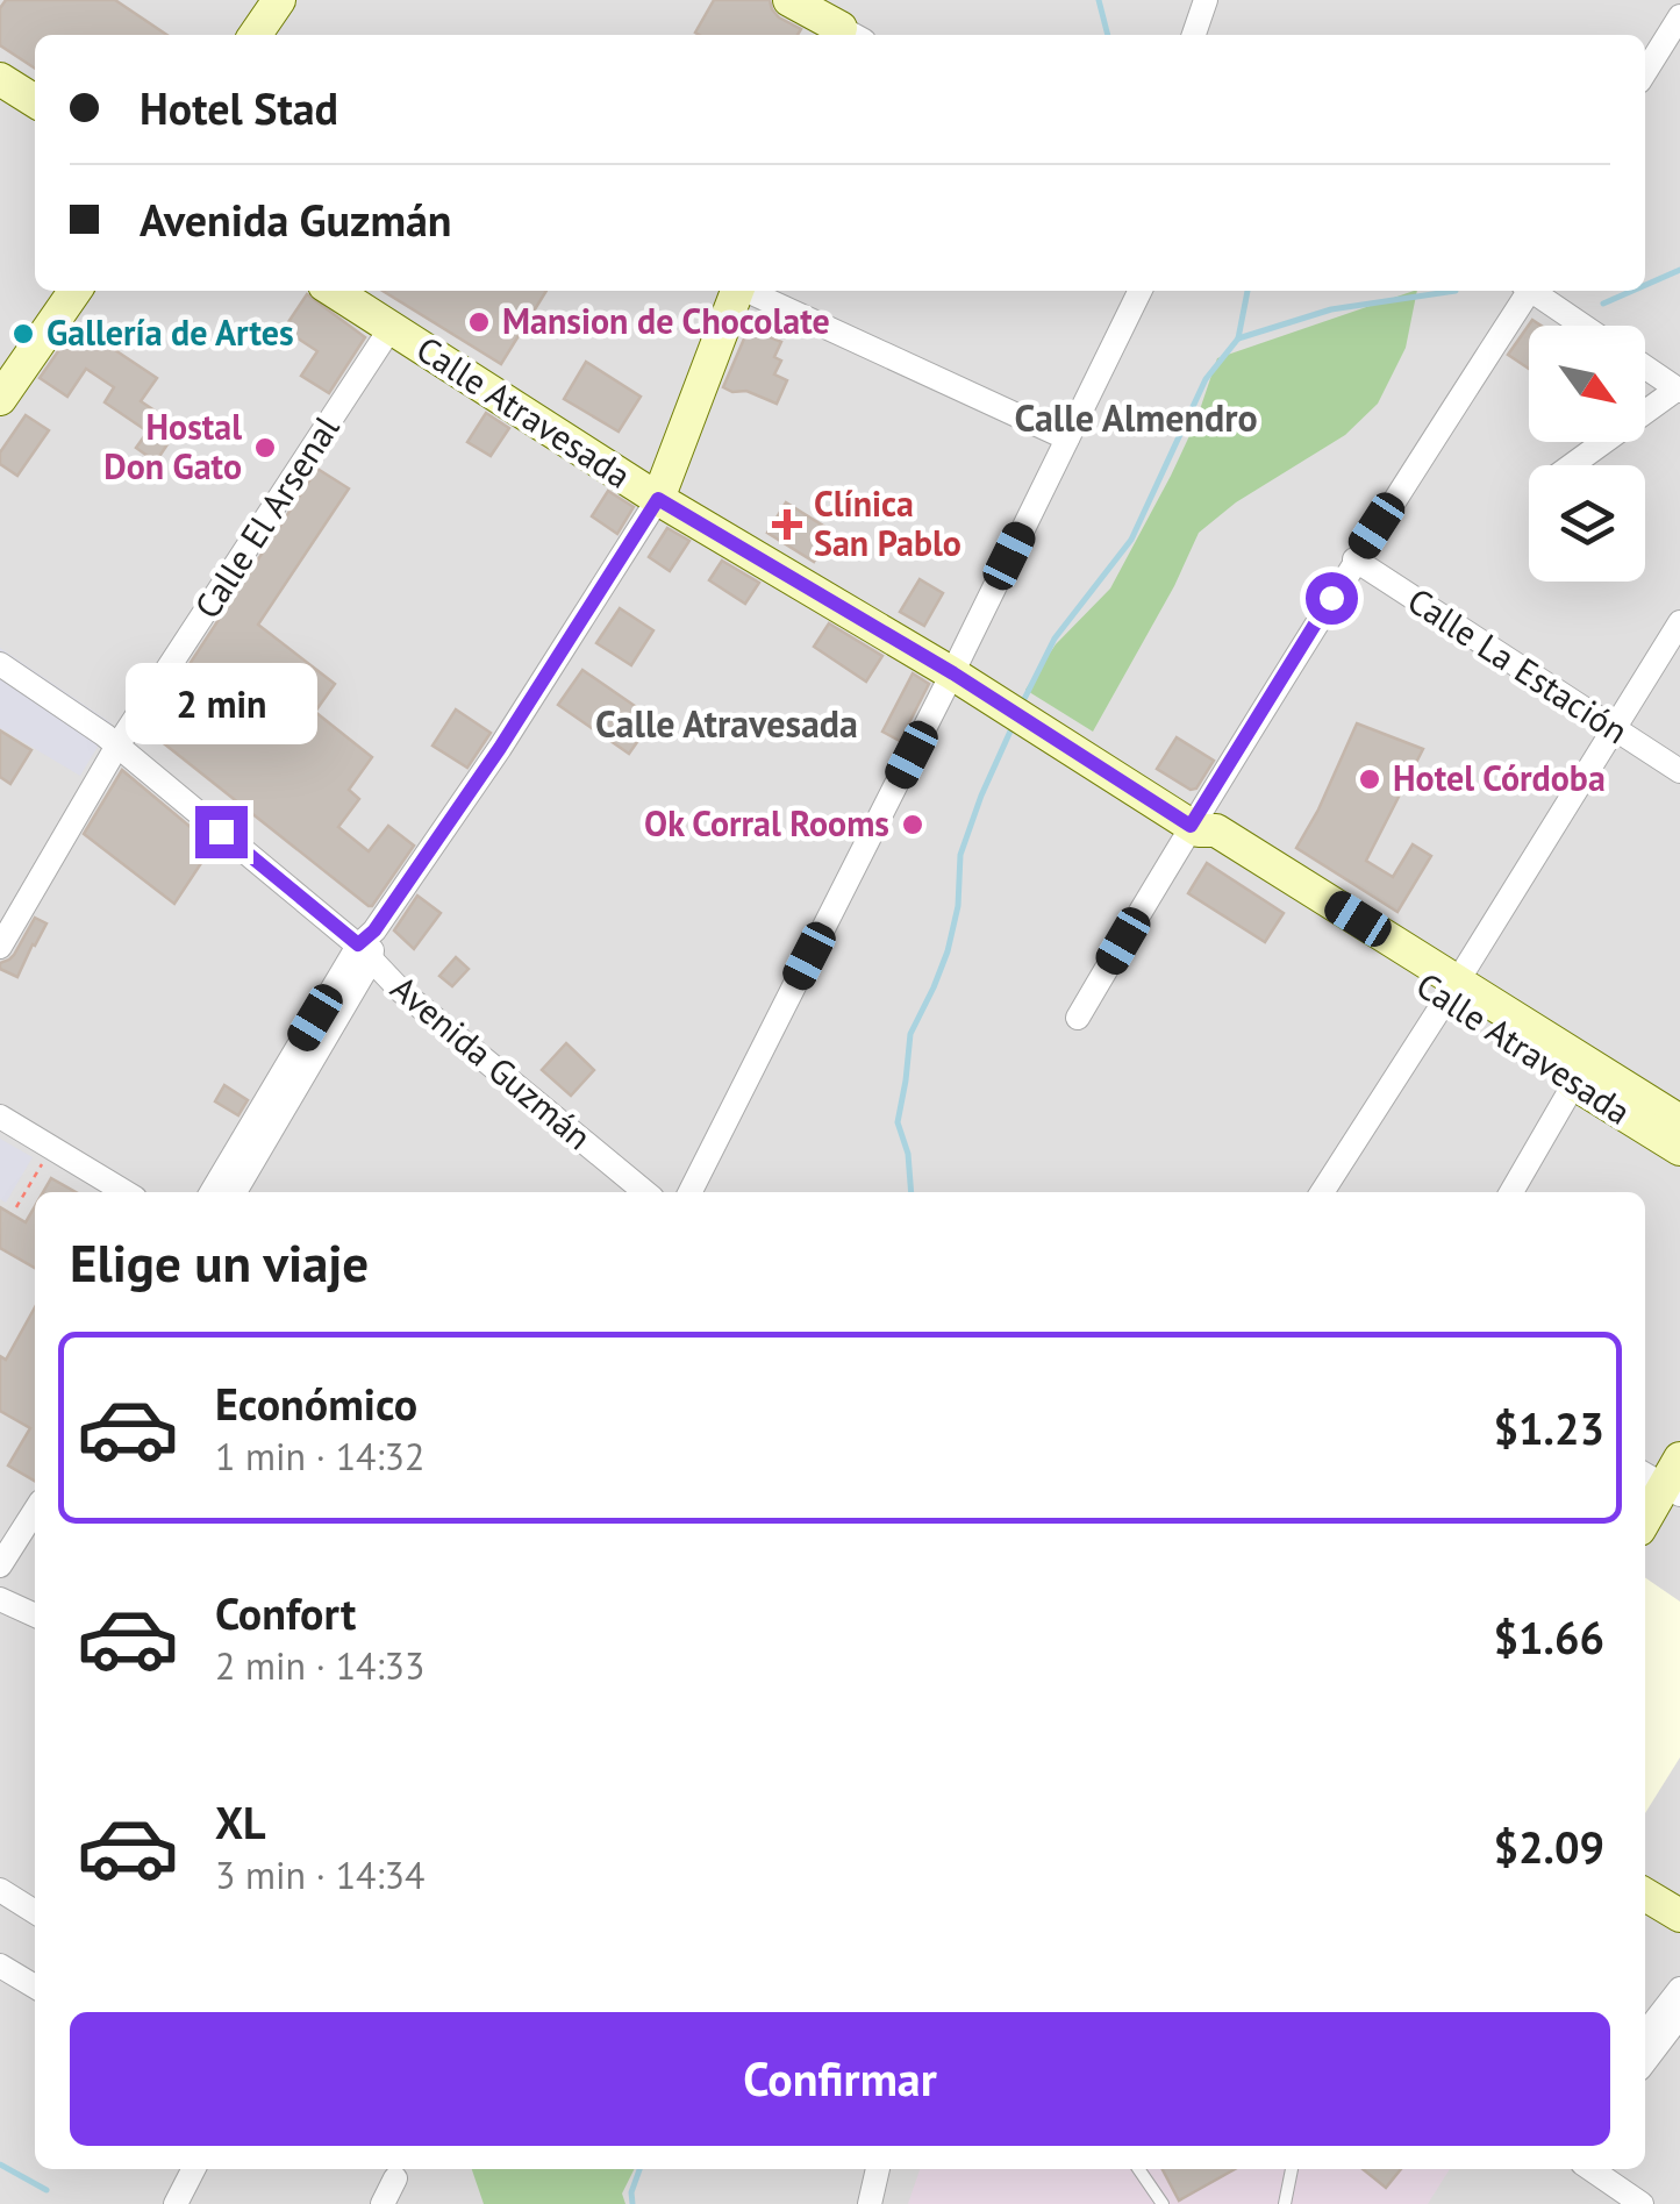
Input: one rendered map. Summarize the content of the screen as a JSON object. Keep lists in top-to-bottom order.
{
  "streets": {
    "street": [
      "Calle Atravesada",
      "Calle El Arsenal",
      "Calle La Estación",
      "Avenida Guzmán"
    ]
  },
  "crossings": [
    ["Calle Atravesada", "Calle El Arsenal"],
    ["Calle El Arsenal", "Avenida Guzmán"]
  ],
  "districts": ["Calle Almendro", "Calle Atravesada"],
  "places": {
    "other": [
      "Mansion de Chocolate",
      "Gallería de Artes",
      "Hostal Don Gato",
      "Hotel Córdoba",
      "Ok Corral Rooms"
    ],
    "health": ["Clínica San Pablo"]
  },
  "north": "bottom right",
  "page": {
    "banner": ["Hotel Stad", "Avenida Guzmán"],
    "bubble": "2 min",
    "heading": "Elige un viaje",
    "list": [
      {
        "name": "Económico",
        "note": "1 min · 14:32",
        "value": "$1.23"
      },
      {
        "name": "Confort",
        "note": "2 min · 14:33",
        "value": "$1.66"
      },
      {
        "name": "XL",
        "note": "3 min · 14:34",
        "value": "$2.09"
      }
    ],
    "buttons": "Confirmar"
  }
}
